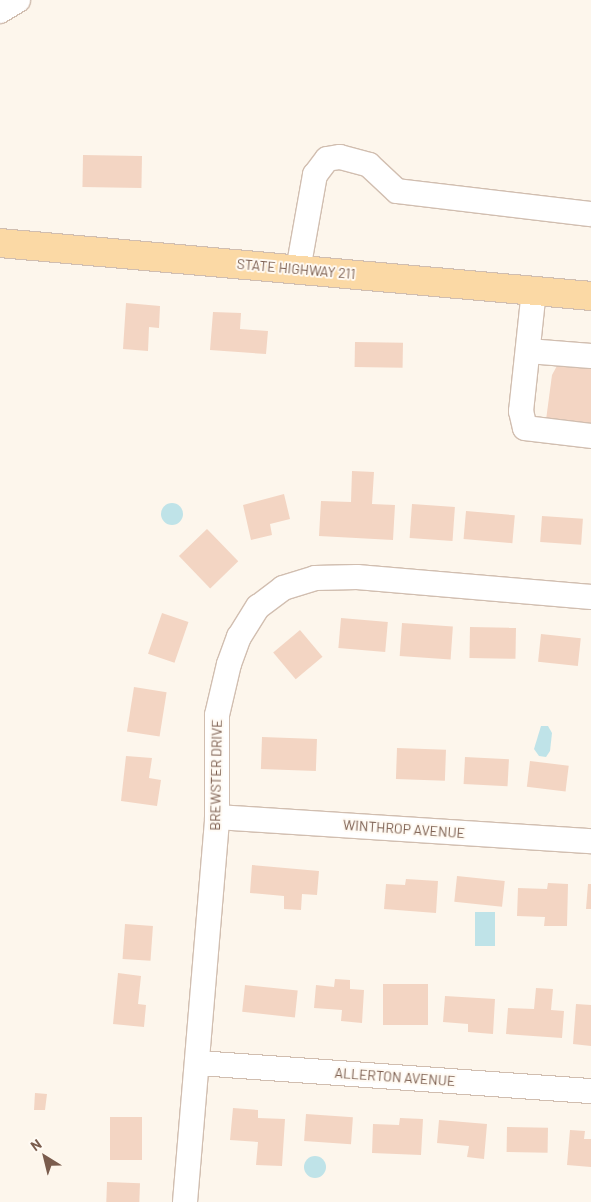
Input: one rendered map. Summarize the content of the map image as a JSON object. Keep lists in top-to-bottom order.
{
  "streets": {
    "main road": ["STATE HIGHWAY 211"],
    "street": ["BREWSTER DRIVE", "WINTHROP AVENUE", "ALLERTON AVENUE"]
  },
  "crossings": [
    ["BREWSTER DRIVE", "WINTHROP AVENUE"],
    ["BREWSTER DRIVE", "ALLERTON AVENUE"]
  ],
  "north": "top left"
}
